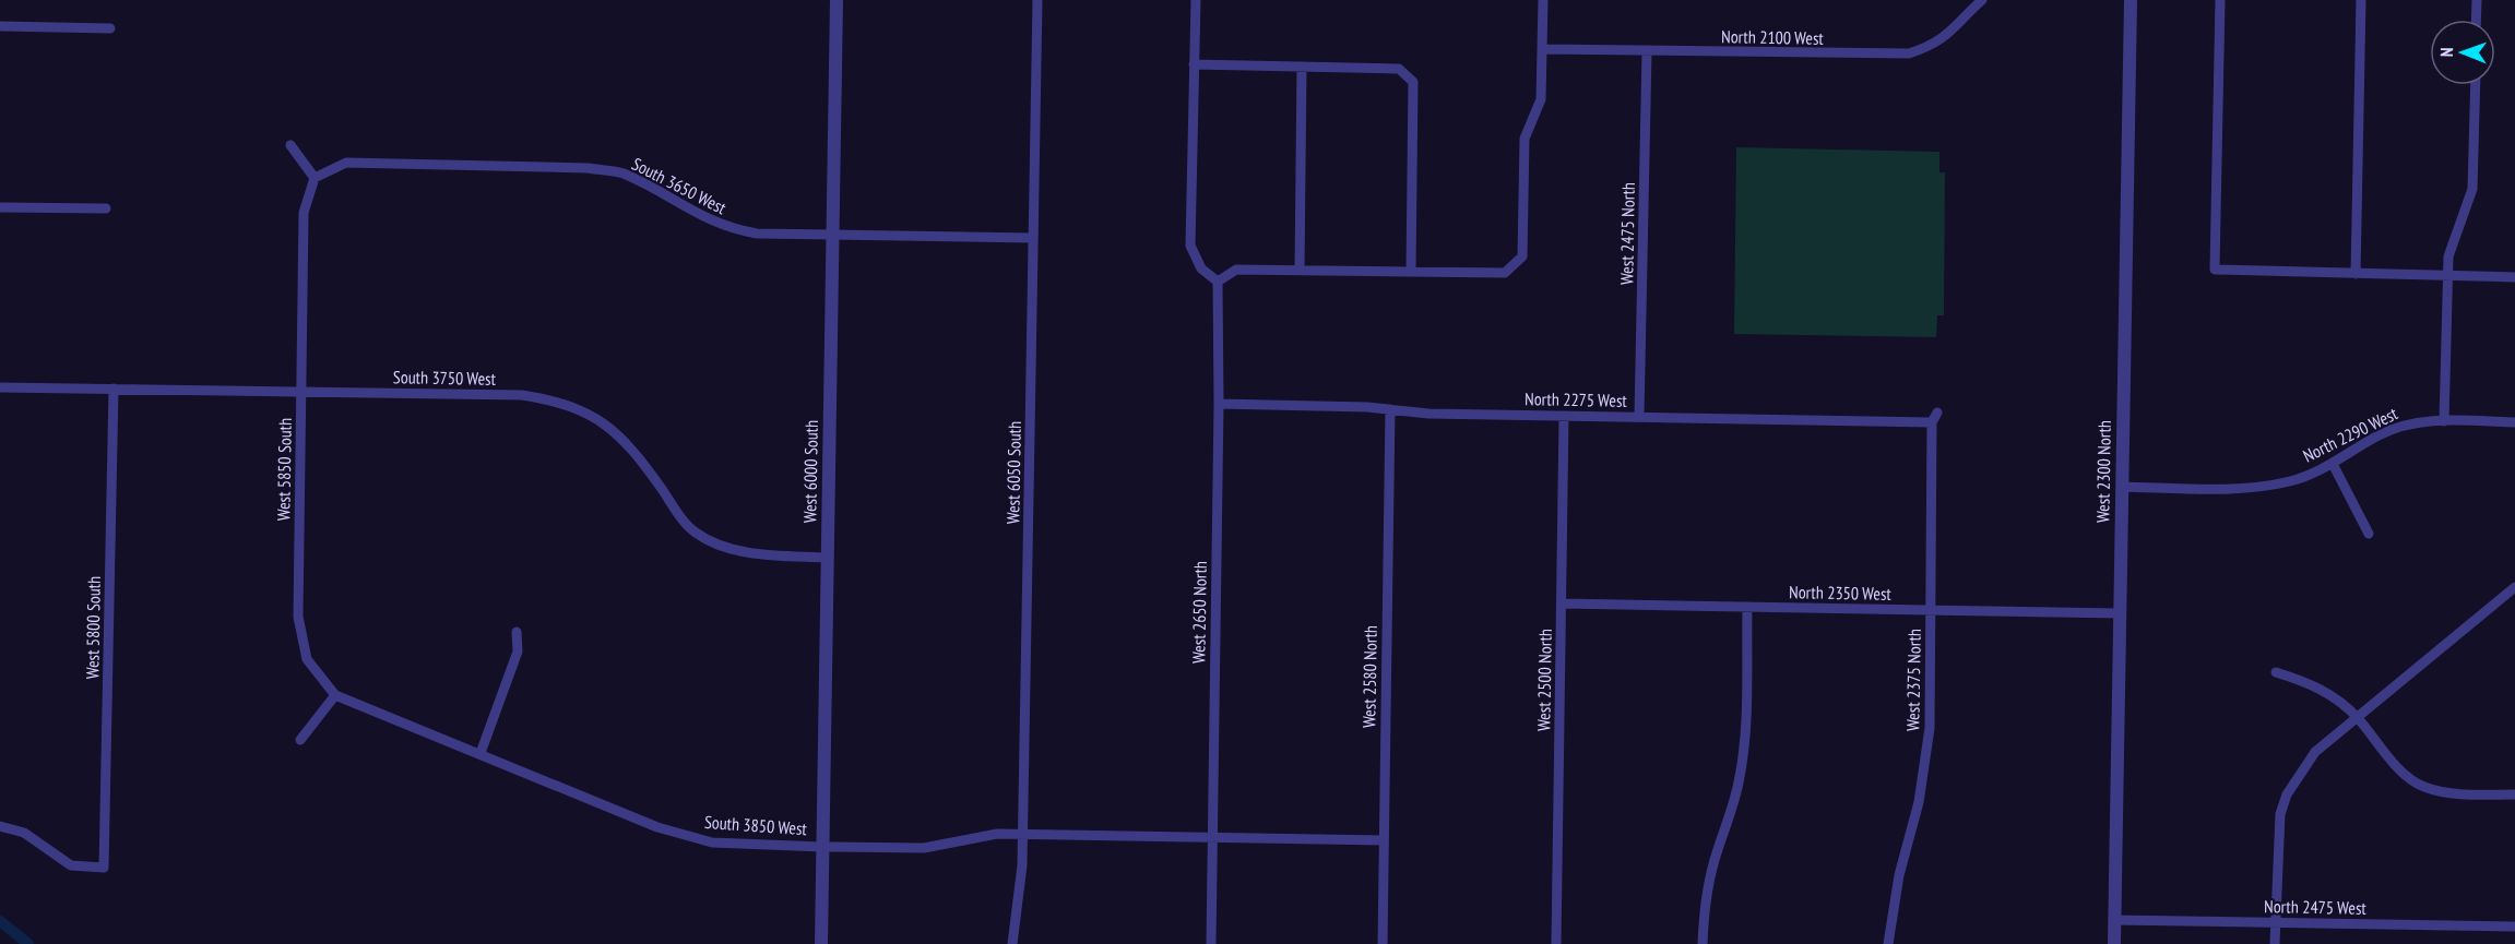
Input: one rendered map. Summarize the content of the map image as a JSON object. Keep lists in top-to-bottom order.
{
  "streets": {
    "street": [
      "North 2100 West",
      "South 3650 West",
      "West 2475 North",
      "South 3750 West",
      "North 2275 West",
      "North 2290 West",
      "West 5850 South",
      "West 6000 South",
      "West 2300 North",
      "West 6050 South",
      "North 2350 West",
      "West 2650 North",
      "West 5800 South",
      "West 2580 North",
      "West 2500 North",
      "West 2375 North",
      "South 3850 West",
      "North 2475 West"
    ]
  },
  "crossings": [
    ["North 2100 West", "West 2475 North"],
    ["South 3650 West", "West 5850 South"],
    ["South 3650 West", "West 6000 South"],
    ["South 3650 West", "West 6050 South"],
    ["West 2475 North", "North 2275 West"],
    ["South 3750 West", "West 5850 South"],
    ["South 3750 West", "West 6000 South"],
    ["South 3750 West", "West 5800 South"],
    ["North 2275 West", "West 2650 North"],
    ["North 2275 West", "West 2580 North"],
    ["North 2275 West", "West 2500 North"],
    ["North 2275 West", "West 2375 North"],
    ["North 2290 West", "West 2300 North"],
    ["West 5850 South", "South 3850 West"],
    ["West 6000 South", "South 3850 West"],
    ["West 2300 North", "North 2350 West"],
    ["West 2300 North", "North 2475 West"],
    ["West 6050 South", "South 3850 West"],
    ["North 2350 West", "West 2500 North"],
    ["North 2350 West", "West 2375 North"],
    ["West 2650 North", "South 3850 West"],
    ["West 2580 North", "South 3850 West"]
  ],
  "north": "left"
}
